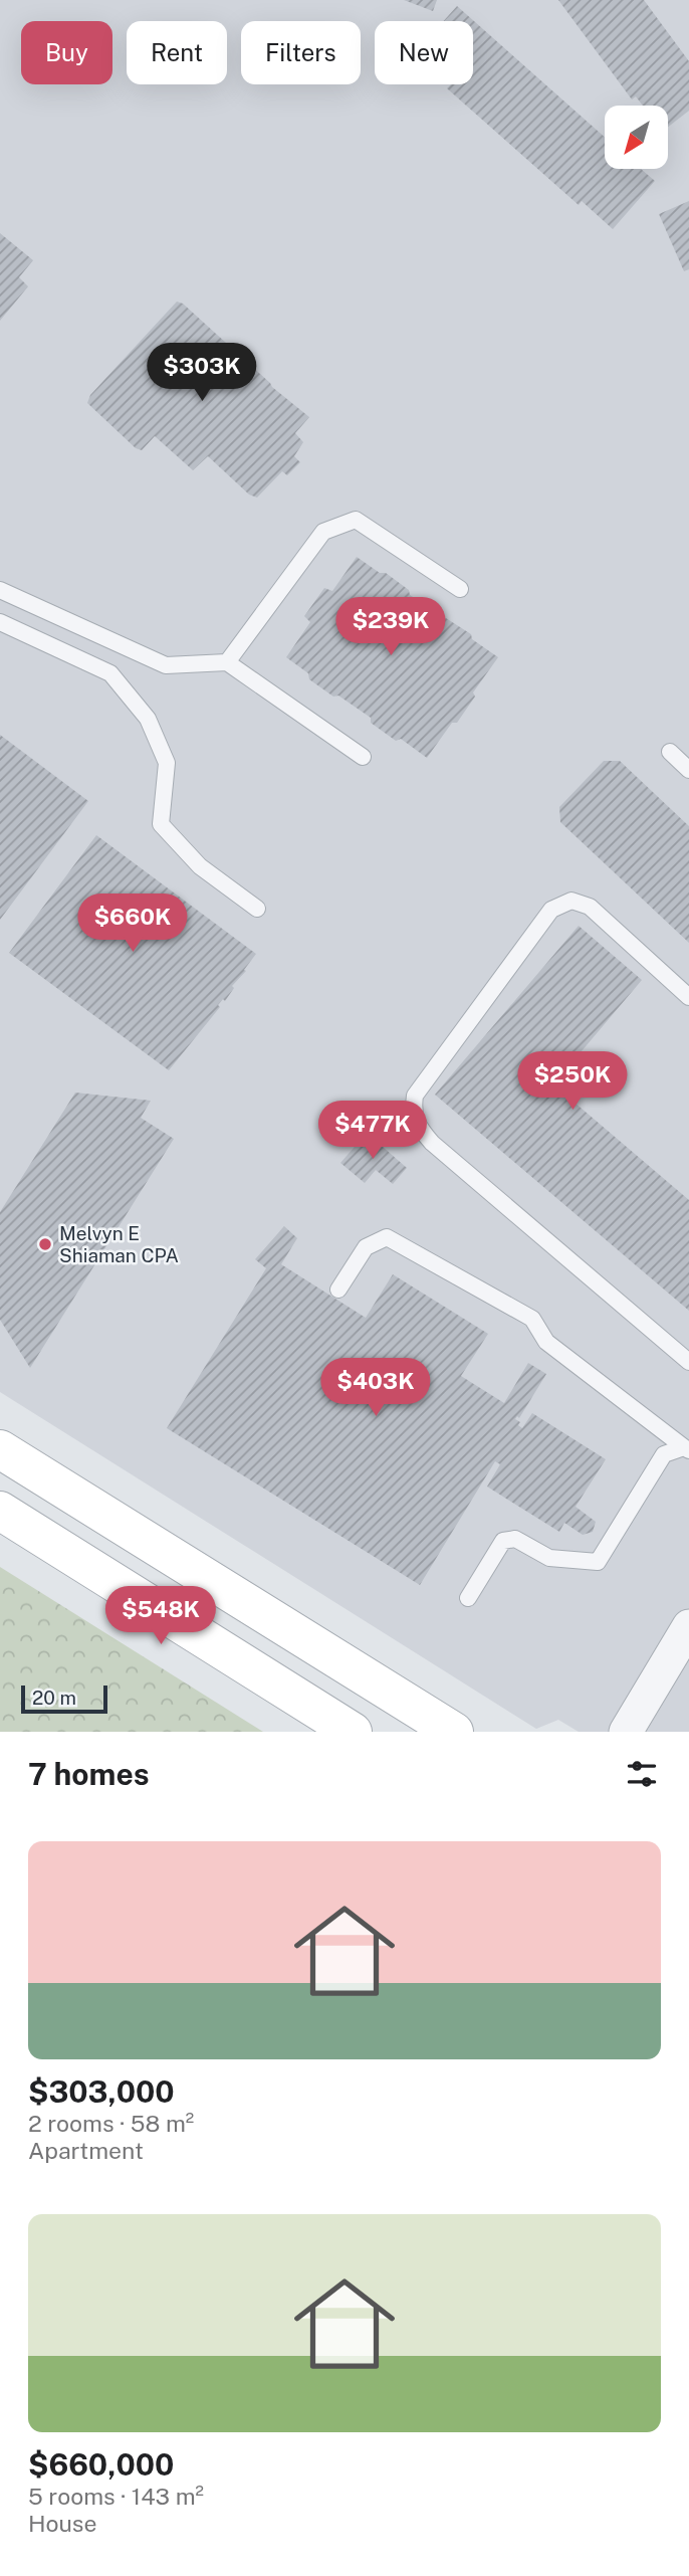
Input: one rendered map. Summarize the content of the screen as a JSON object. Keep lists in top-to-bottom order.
{
  "places": ["Melvyn E Shiaman CPA"],
  "scale_bar": "20 m",
  "north": "bottom left",
  "page": {
    "chip": [
      "Buy",
      "Rent",
      "Filters",
      "New"
    ],
    "price": [
      "$303K",
      "$239K",
      "$660K",
      "$250K",
      "$477K",
      "$403K",
      "$548K"
    ],
    "scale": "20 m",
    "heading": "7 homes",
    "list": [
      {
        "name": "$303,000",
        "note": "2 rooms · 58 m² · Apartment"
      },
      {
        "name": "$660,000",
        "note": "5 rooms · 143 m² · House"
      }
    ]
  }
}
